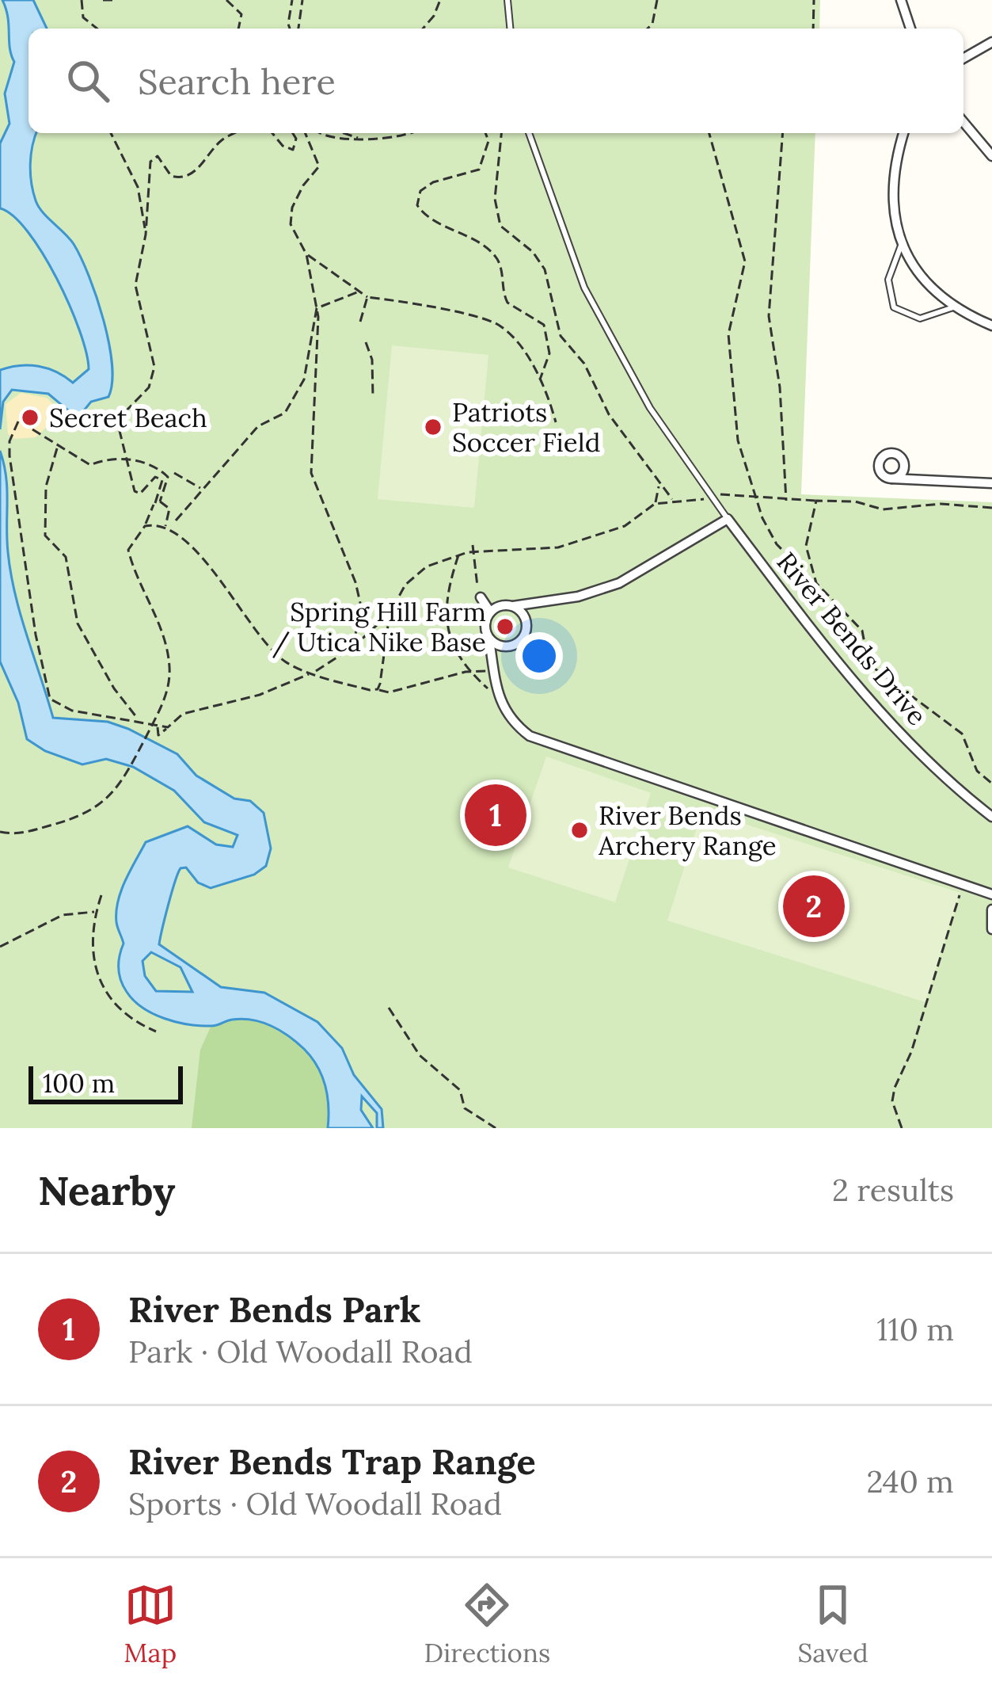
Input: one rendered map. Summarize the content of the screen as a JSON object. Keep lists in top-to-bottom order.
{
  "streets": {
    "street": ["River Bends Drive"]
  },
  "places": [
    "Secret Beach",
    "Patriots Soccer Field",
    "Spring Hill Farm / Utica Nike Base",
    "River Bends Archery Range"
  ],
  "scale_bar": "100 m",
  "page": {
    "search": "Search here",
    "pins": ["1", "2"],
    "scale": "100 m",
    "heading": ["Nearby", "2 results"],
    "list": [
      {
        "mark": "1",
        "name": "River Bends Park",
        "note": "Park · Old Woodall Road",
        "value": "110 m"
      },
      {
        "mark": "2",
        "name": "River Bends Trap Range",
        "note": "Sports · Old Woodall Road",
        "value": "240 m"
      }
    ],
    "nav": ["Map", "Directions", "Saved"]
  }
}
